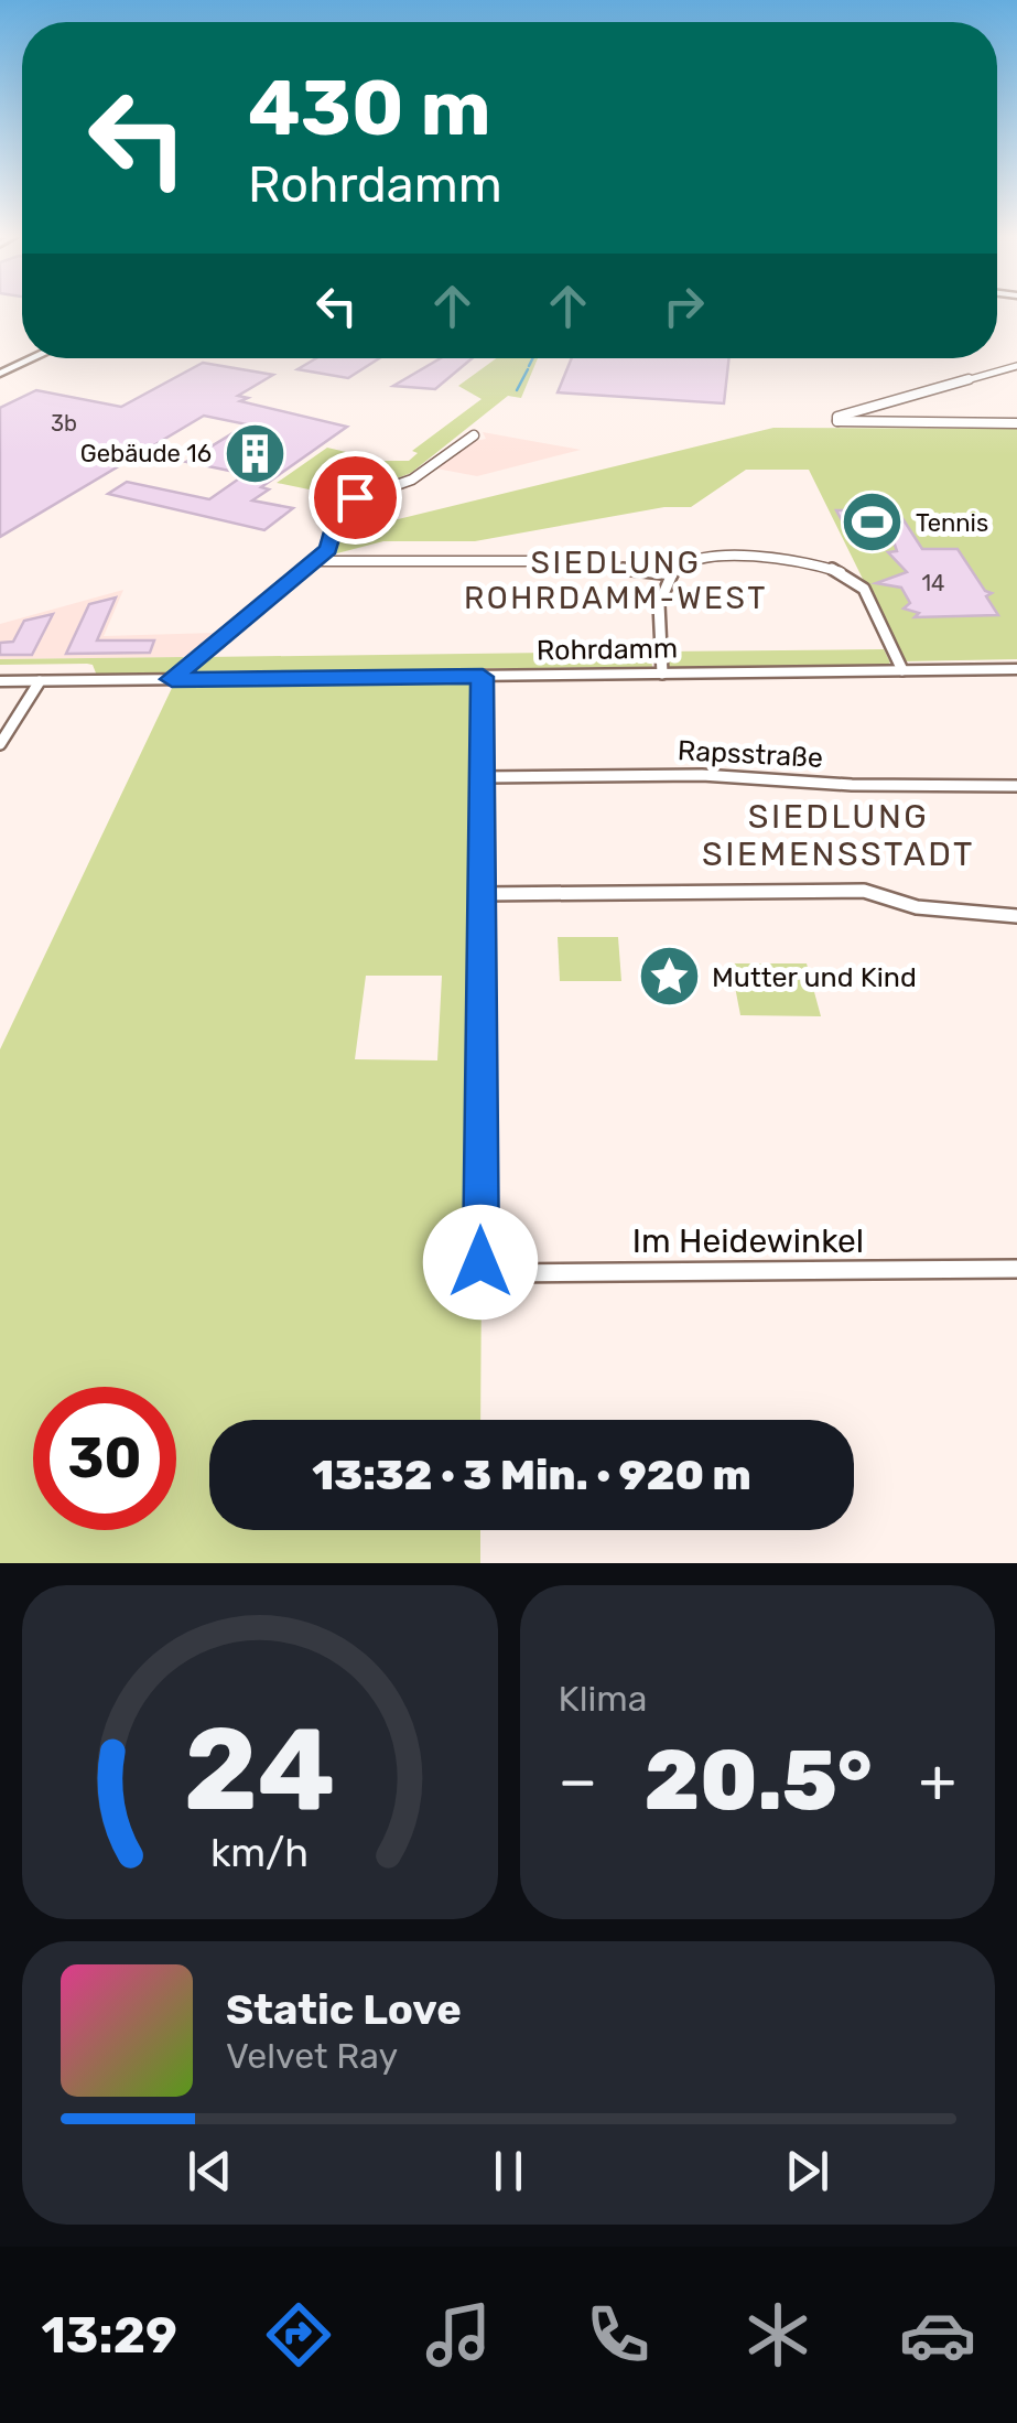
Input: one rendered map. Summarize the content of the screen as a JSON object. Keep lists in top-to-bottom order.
{
  "streets": {
    "main road": ["Rohrdamm"],
    "street": ["Rapsstraße", "Im Heidewinkel"]
  },
  "districts": ["SIEDLUNG ROHRDAMM-WEST", "SIEDLUNG SIEMENSSTADT"],
  "places": {
    "building": ["Gebäude 16"],
    "sports": ["Tennis"],
    "place": ["Mutter und Kind"]
  },
  "house_numbers": ["3b", "14"],
  "page": {
    "turn": ["430 m", "Rohrdamm"],
    "limit": "30",
    "trip": "13:32 · 3 Min. · 920 m",
    "tile": "Klima",
    "heat": ["−", "20.5°", "+"],
    "song": ["Static Love", "Velvet Ray"],
    "tabs": "13:29",
    "gauge": ["24", "km/h"]
  }
}
